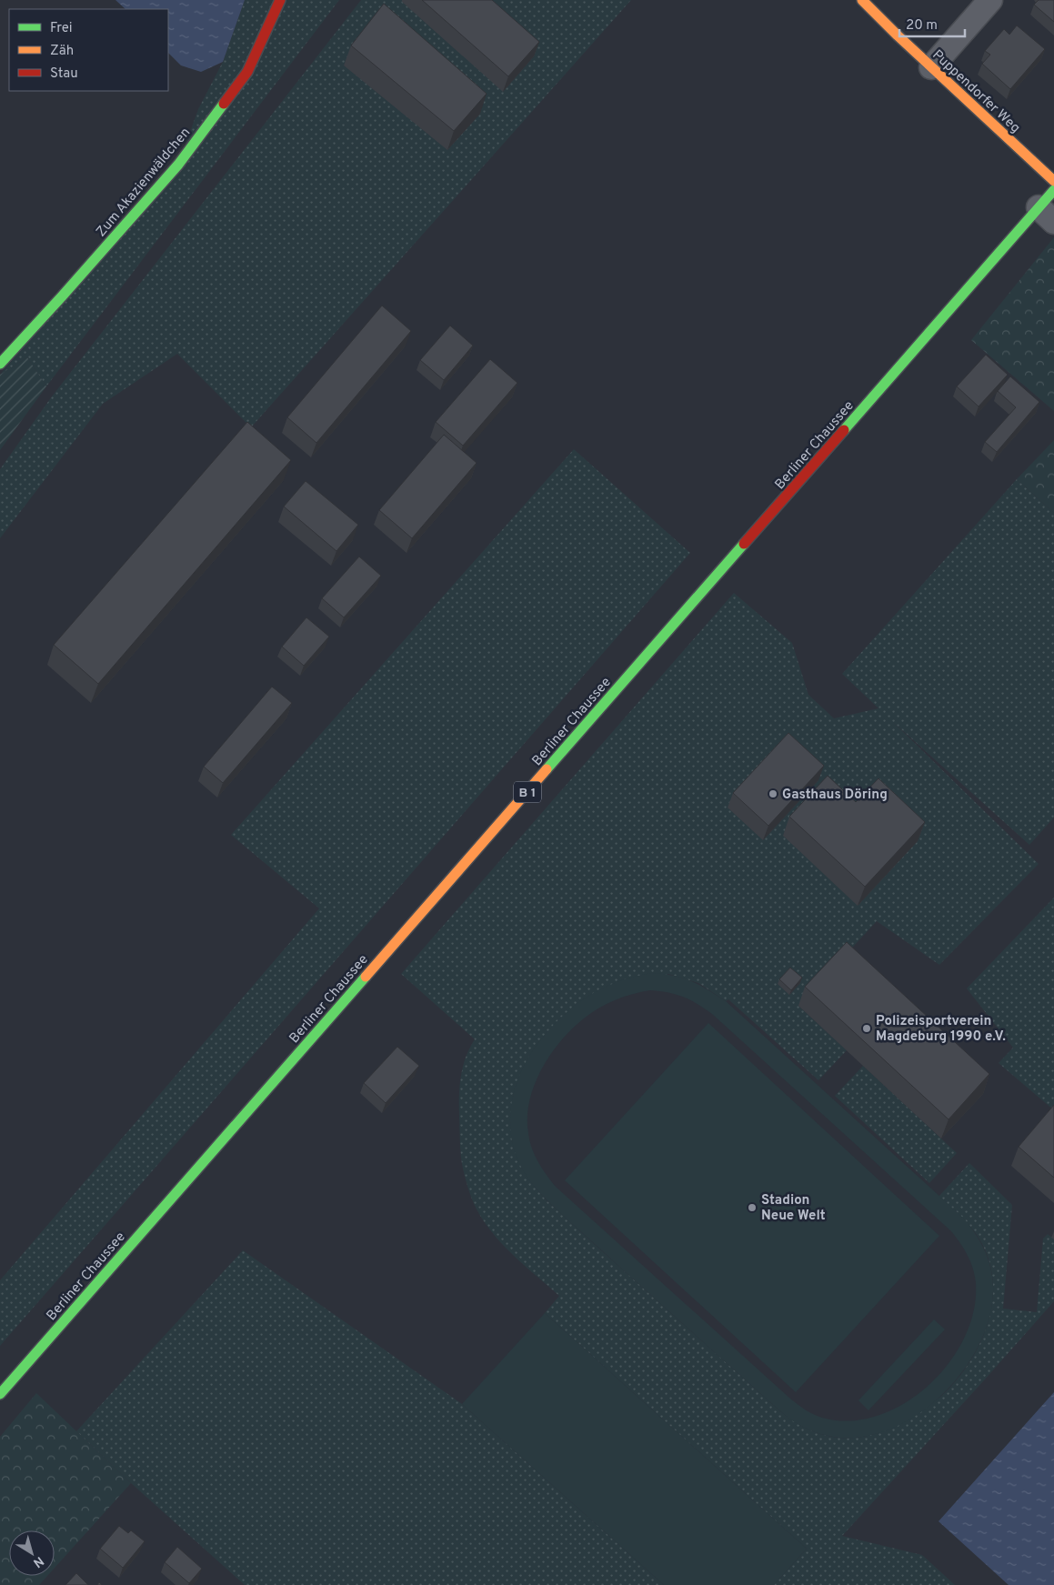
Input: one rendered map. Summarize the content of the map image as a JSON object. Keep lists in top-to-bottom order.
{
  "streets": {
    "main road": [
      "Puppendorfer Weg",
      "Zum Akazienwäldchen",
      "Berliner Chaussee",
      "B 1"
    ]
  },
  "places": ["Gasthaus Döring", "Polizeisportverein Magdeburg 1990 e.V.", "Stadion Neue Welt"],
  "legend": ["Frei", "Zäh", "Stau"],
  "scale_bar": "20 m",
  "north": "bottom right"
}
